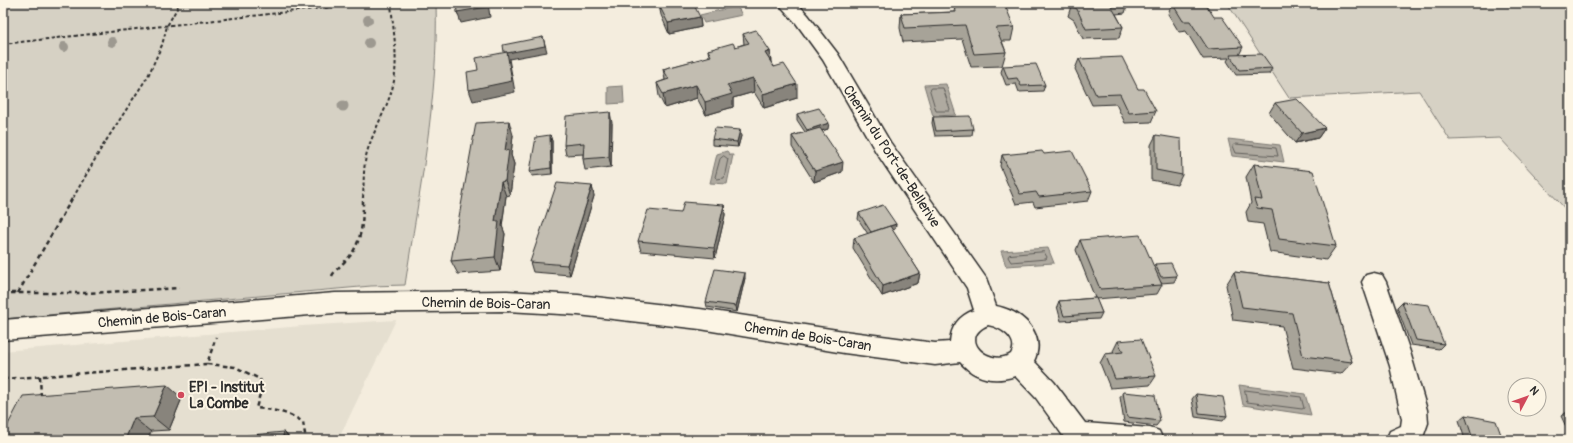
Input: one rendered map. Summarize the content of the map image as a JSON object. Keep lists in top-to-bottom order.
{
  "streets": {
    "street": ["Chemin du Port-de-Bellerive", "Chemin de Bois-Caran"]
  },
  "crossings": [
    ["Chemin du Port-de-Bellerive", "Chemin de Bois-Caran"]
  ],
  "places": ["EPI - Institut La Combe"],
  "north": "top right"
}
